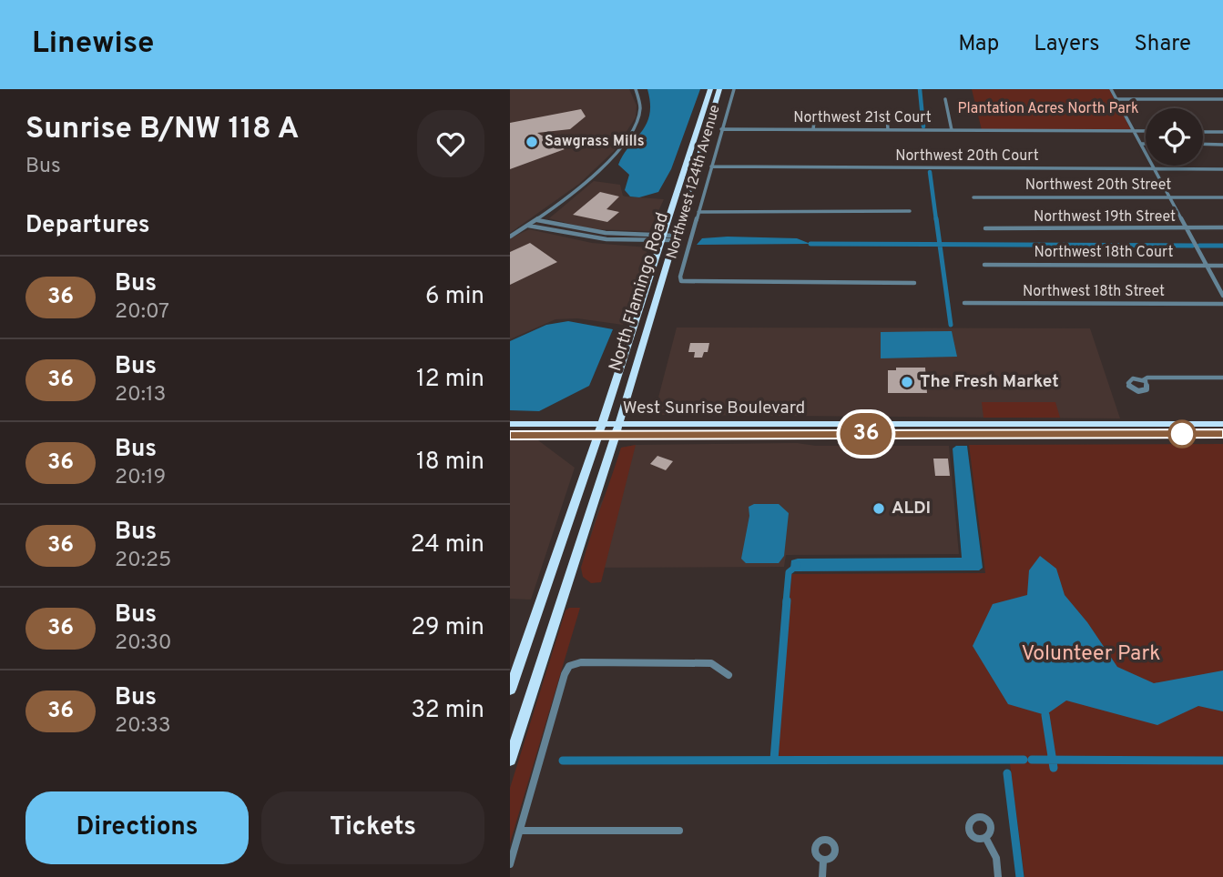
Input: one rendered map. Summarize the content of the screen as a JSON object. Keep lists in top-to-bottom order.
{
  "streets": {
    "highway": ["North Flamingo Road", "West Sunrise Boulevard"],
    "street": [
      "Northwest 21st Court",
      "Northwest 20th Court",
      "Northwest 124th Avenue",
      "Northwest 20th Street",
      "Northwest 19th Street",
      "Northwest 18th Court",
      "Northwest 18th Street"
    ]
  },
  "crossings": [
    ["Northwest 21st Court", "Northwest 124th Avenue"],
    ["Northwest 20th Court", "Northwest 124th Avenue"],
    ["North Flamingo Road", "West Sunrise Boulevard"]
  ],
  "parks": ["Plantation Acres North Park", "Volunteer Park"],
  "places": ["Sawgrass Mills", "The Fresh Market", "ALDI"],
  "lines": ["bus line 36"],
  "page": {
    "header": "Linewise",
    "nav": ["Map", "Layers", "Share"],
    "heading": [
      ["Sunrise B/NW 118 A", "Bus"],
      "Departures"
    ],
    "on_map": "36",
    "list": [
      {
        "mark": "36",
        "name": "Bus",
        "note": "20:07",
        "value": "6 min"
      },
      {
        "mark": "36",
        "name": "Bus",
        "note": "20:13",
        "value": "12 min"
      },
      {
        "mark": "36",
        "name": "Bus",
        "note": "20:19",
        "value": "18 min"
      },
      {
        "mark": "36",
        "name": "Bus",
        "note": "20:25",
        "value": "24 min"
      },
      {
        "mark": "36",
        "name": "Bus",
        "note": "20:30",
        "value": "29 min"
      },
      {
        "mark": "36",
        "name": "Bus",
        "note": "20:33",
        "value": "32 min"
      }
    ],
    "buttons": ["Directions", "Tickets"]
  }
}
